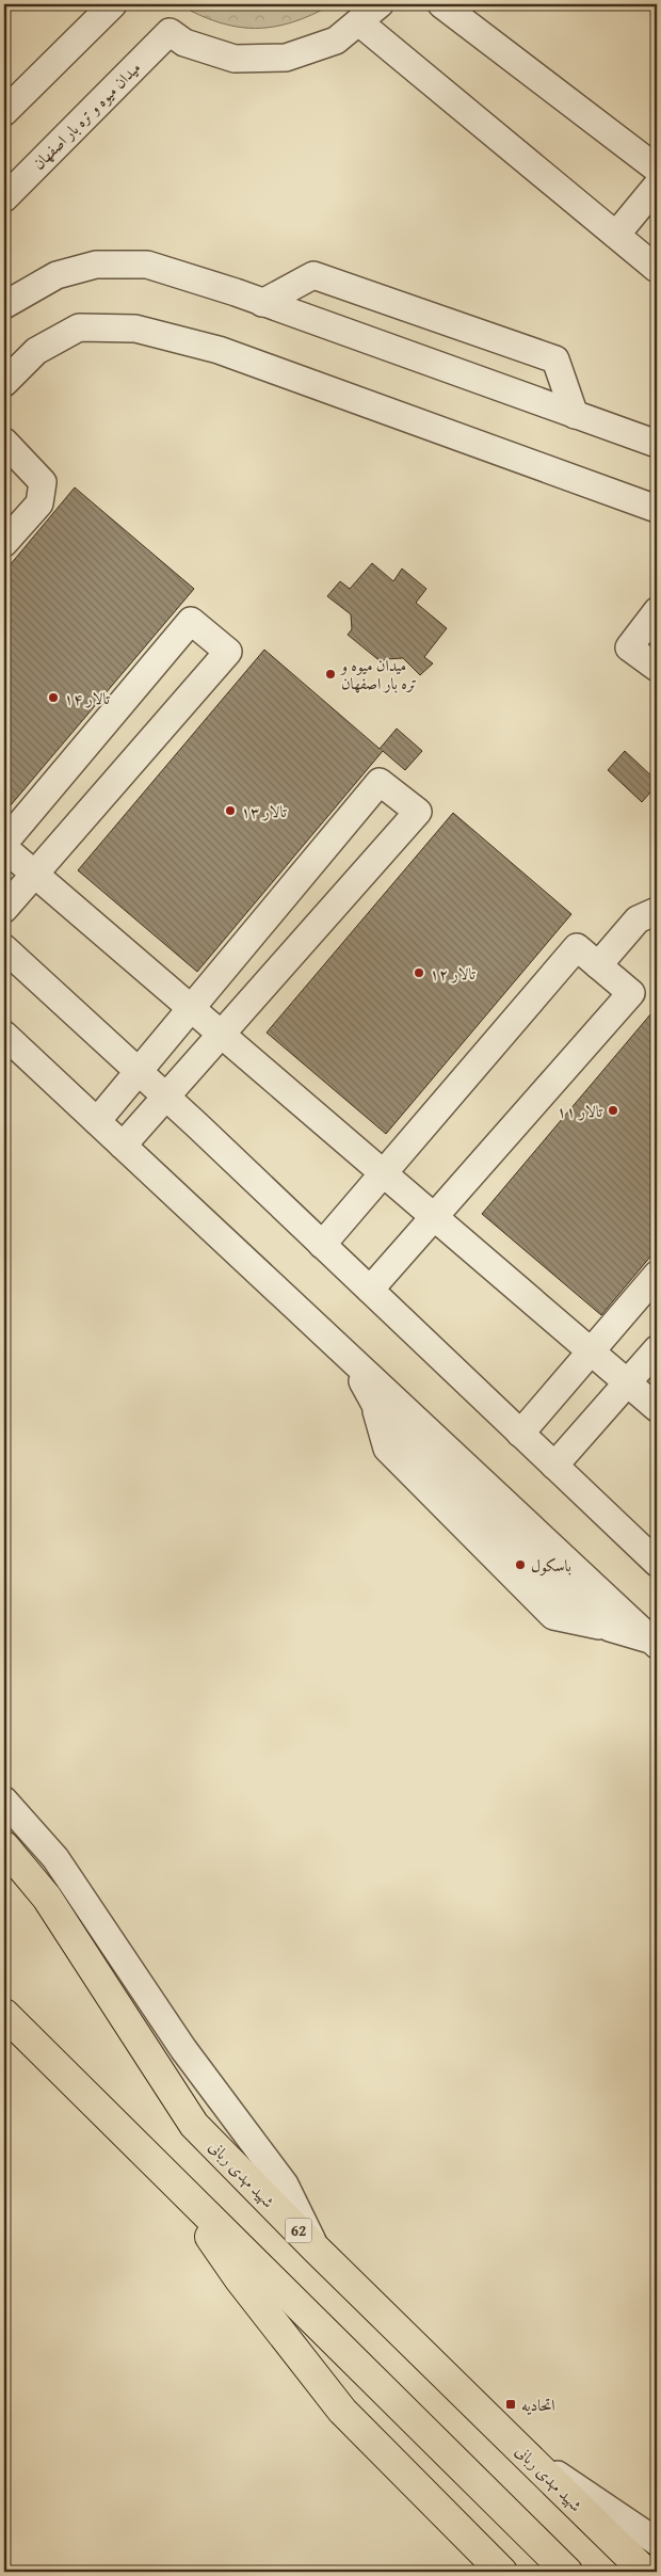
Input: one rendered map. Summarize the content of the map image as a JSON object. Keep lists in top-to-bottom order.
{
  "streets": {
    "highway": ["شهید مهدی ربانی", "62"],
    "lane": ["میدان میوه و تره بار اصفهان"]
  },
  "places": {
    "other": [
      "میدان میوه و تره بار اصفهان",
      "تالار ۱۴",
      "تالار ۱۳",
      "تالار ۱۲",
      "تالار ۱۱",
      "باسكول"
    ],
    "transit": ["اتحادیه"]
  }
}
